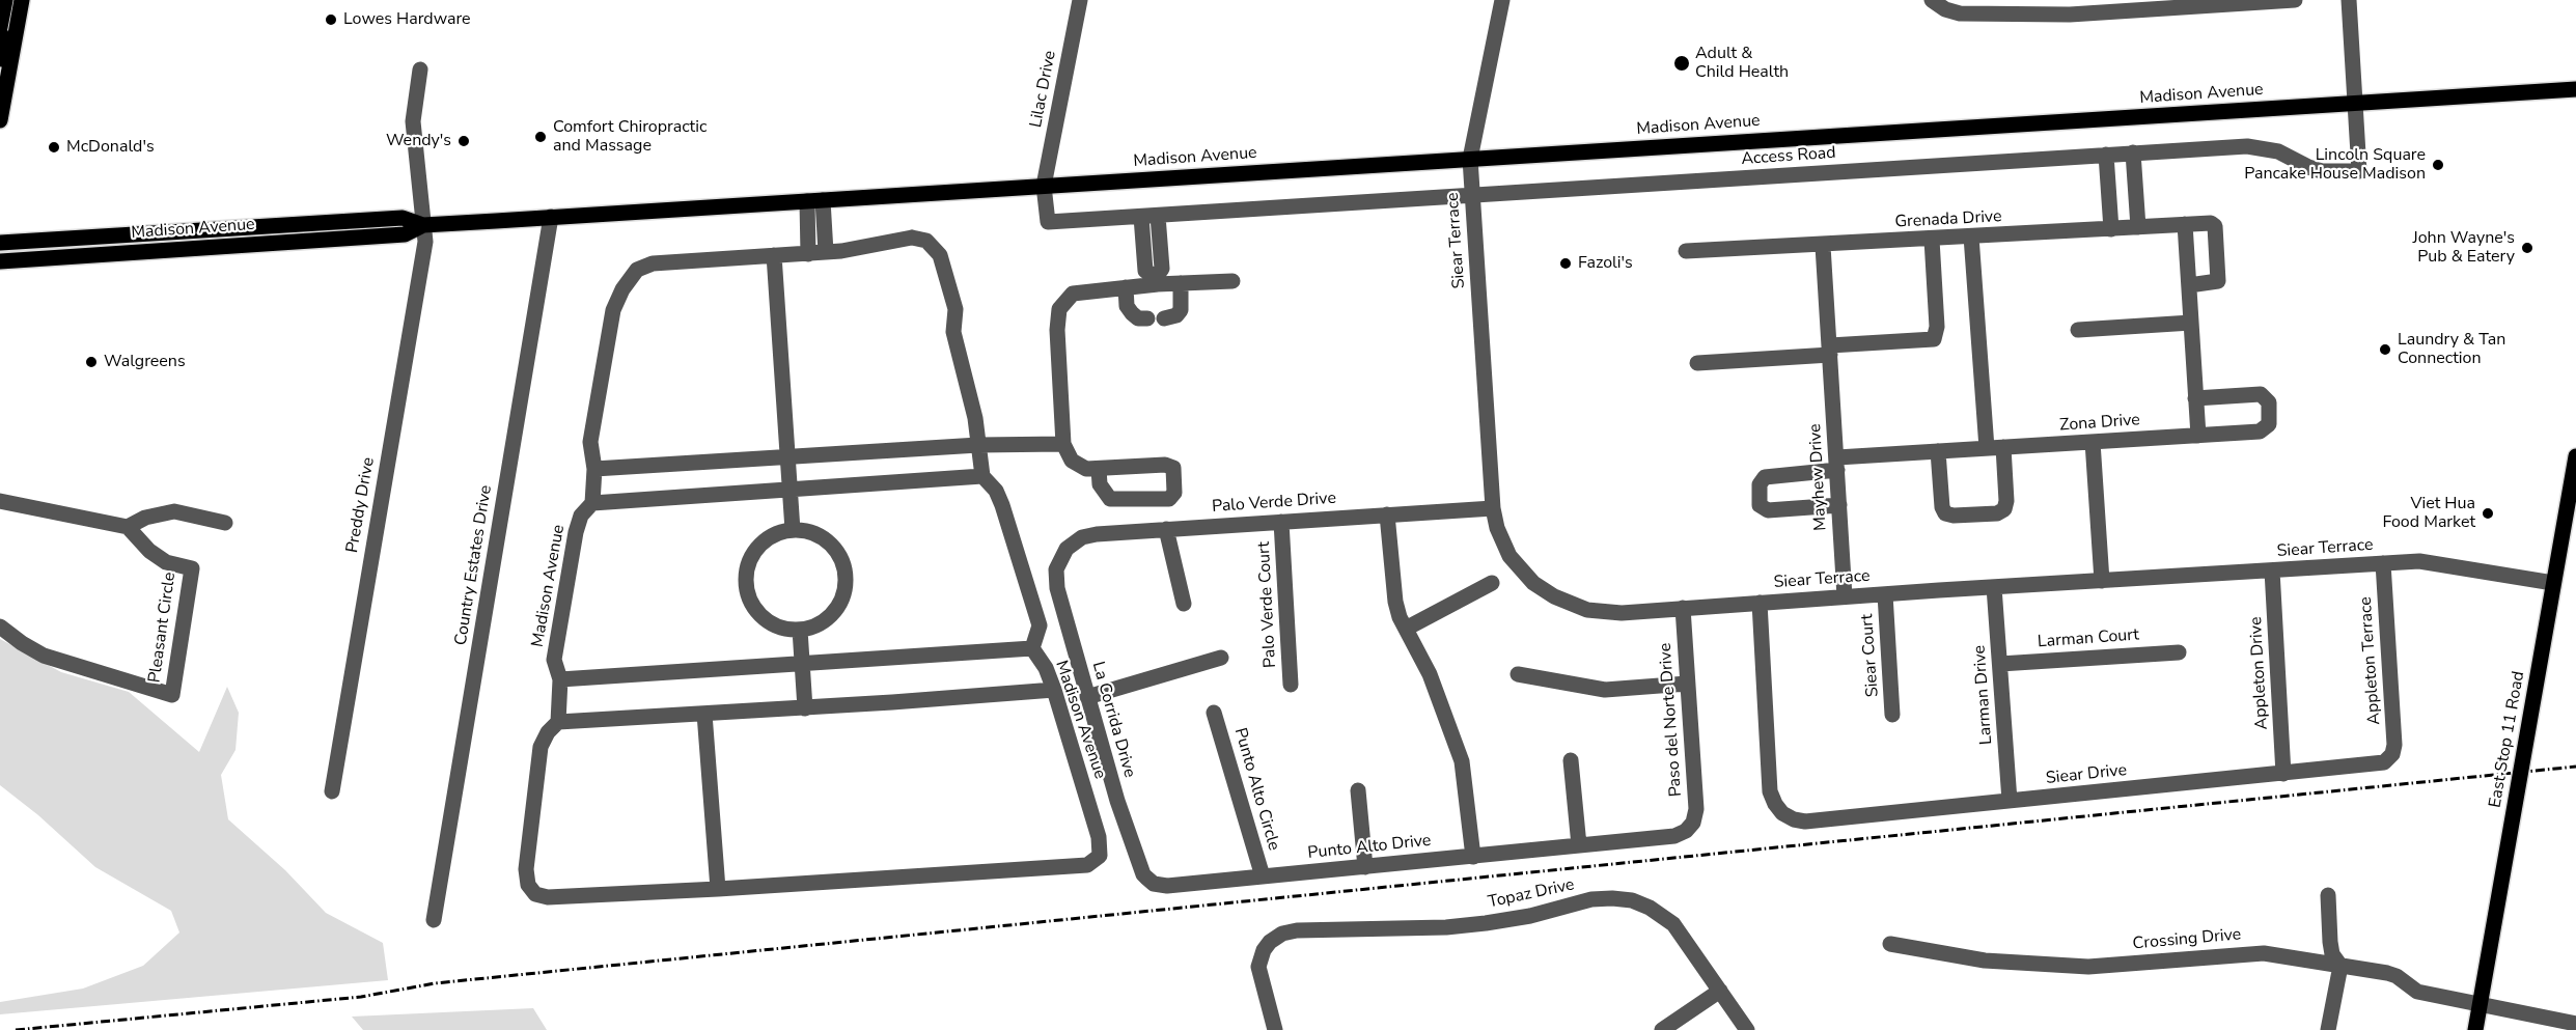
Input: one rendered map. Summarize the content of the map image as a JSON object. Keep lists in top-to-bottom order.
{
  "streets": {
    "main road": ["Madison Avenue", "East Stop 11 Road"],
    "street": [
      "Lilac Drive",
      "Access Road",
      "Grenada Drive",
      "Siear Terrace",
      "Zona Drive",
      "Mayhew Drive",
      "Palo Verde Drive",
      "Preddy Drive",
      "Country Estates Drive",
      "Palo Verde Court",
      "Pleasant Circle",
      "Larman Court",
      "Siear Court",
      "Appleton Terrace",
      "Appleton Drive",
      "Larman Drive",
      "La Corrida Drive",
      "Paso del Norte Drive",
      "Siear Drive",
      "Punto Alto Circle",
      "Punto Alto Drive",
      "Topaz Drive",
      "Crossing Drive"
    ]
  },
  "crossings": [
    ["Lilac Drive", "Madison Avenue"],
    ["Lilac Drive", "Access Road"],
    ["Madison Avenue", "Access Road"],
    ["Madison Avenue", "Siear Terrace"],
    ["Madison Avenue", "Preddy Drive"],
    ["Madison Avenue", "Country Estates Drive"],
    ["Access Road", "Siear Terrace"],
    ["Grenada Drive", "Mayhew Drive"],
    ["Siear Terrace", "Mayhew Drive"],
    ["Siear Terrace", "Palo Verde Drive"],
    ["Siear Terrace", "Siear Court"],
    ["Siear Terrace", "Appleton Terrace"],
    ["Siear Terrace", "Appleton Drive"],
    ["Siear Terrace", "Larman Drive"],
    ["Siear Terrace", "Paso del Norte Drive"],
    ["Siear Terrace", "East Stop 11 Road"],
    ["Siear Terrace", "Siear Drive"],
    ["Zona Drive", "Mayhew Drive"],
    ["Palo Verde Drive", "Palo Verde Court"],
    ["Palo Verde Drive", "La Corrida Drive"],
    ["Larman Court", "Larman Drive"],
    ["Appleton Terrace", "Siear Drive"],
    ["Appleton Drive", "Siear Drive"],
    ["Larman Drive", "Siear Drive"],
    ["La Corrida Drive", "Punto Alto Drive"],
    ["Paso del Norte Drive", "Punto Alto Drive"],
    ["East Stop 11 Road", "Crossing Drive"],
    ["Punto Alto Circle", "Punto Alto Drive"]
  ],
  "places": [
    "Lowes Hardware",
    "Adult & Child Health",
    "Comfort Chiropractic and Massage",
    "Wendy's",
    "McDonald's",
    "Lincoln Square Pancake House Madison",
    "John Wayne's Pub & Eatery",
    "Fazoli's",
    "Laundry & Tan Connection",
    "Walgreens",
    "Viet Hua Food Market"
  ]
}
